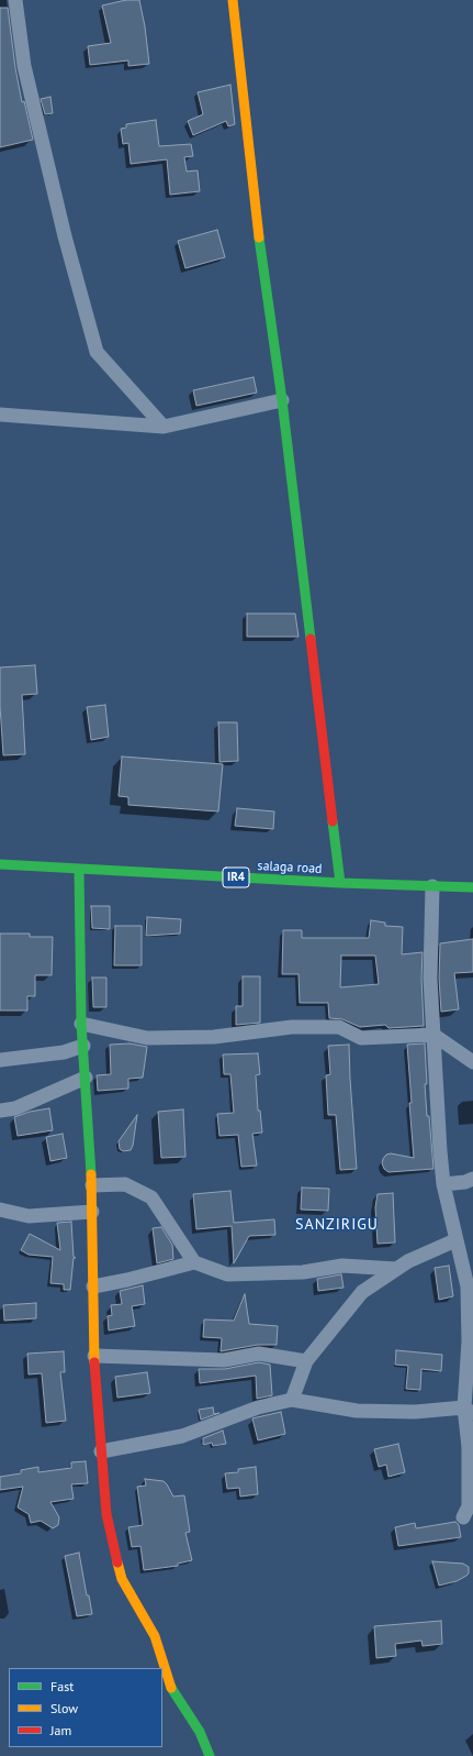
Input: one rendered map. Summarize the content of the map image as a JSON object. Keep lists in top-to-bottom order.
{
  "streets": {
    "street": ["salaga road", "IR4"]
  },
  "districts": ["SANZIRIGU"],
  "legend": ["Fast", "Slow", "Jam"]
}
